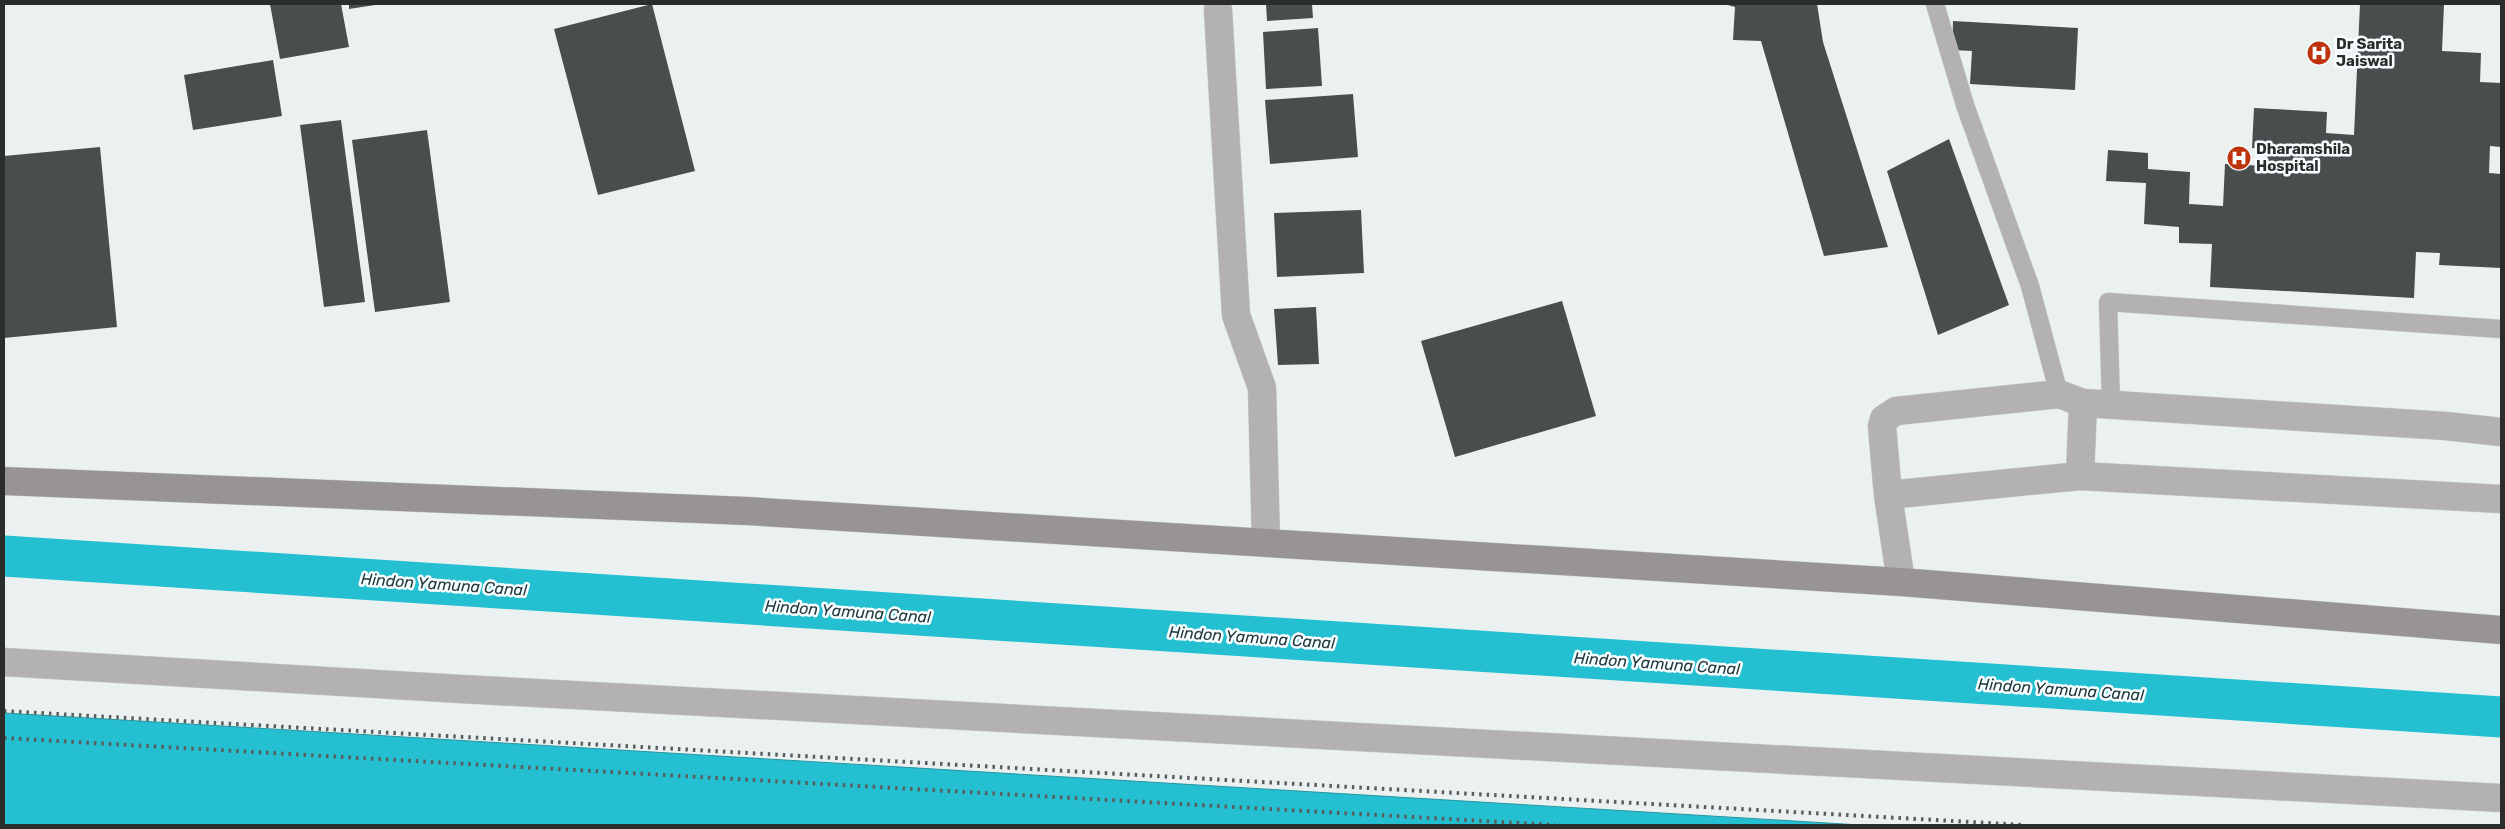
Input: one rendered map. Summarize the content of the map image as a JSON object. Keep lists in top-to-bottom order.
{
  "water": ["Hindon Yamuna Canal"],
  "places": {
    "hospital": ["Dr Sarita Jaiswal", "Dharamshila Hospital"]
  }
}
